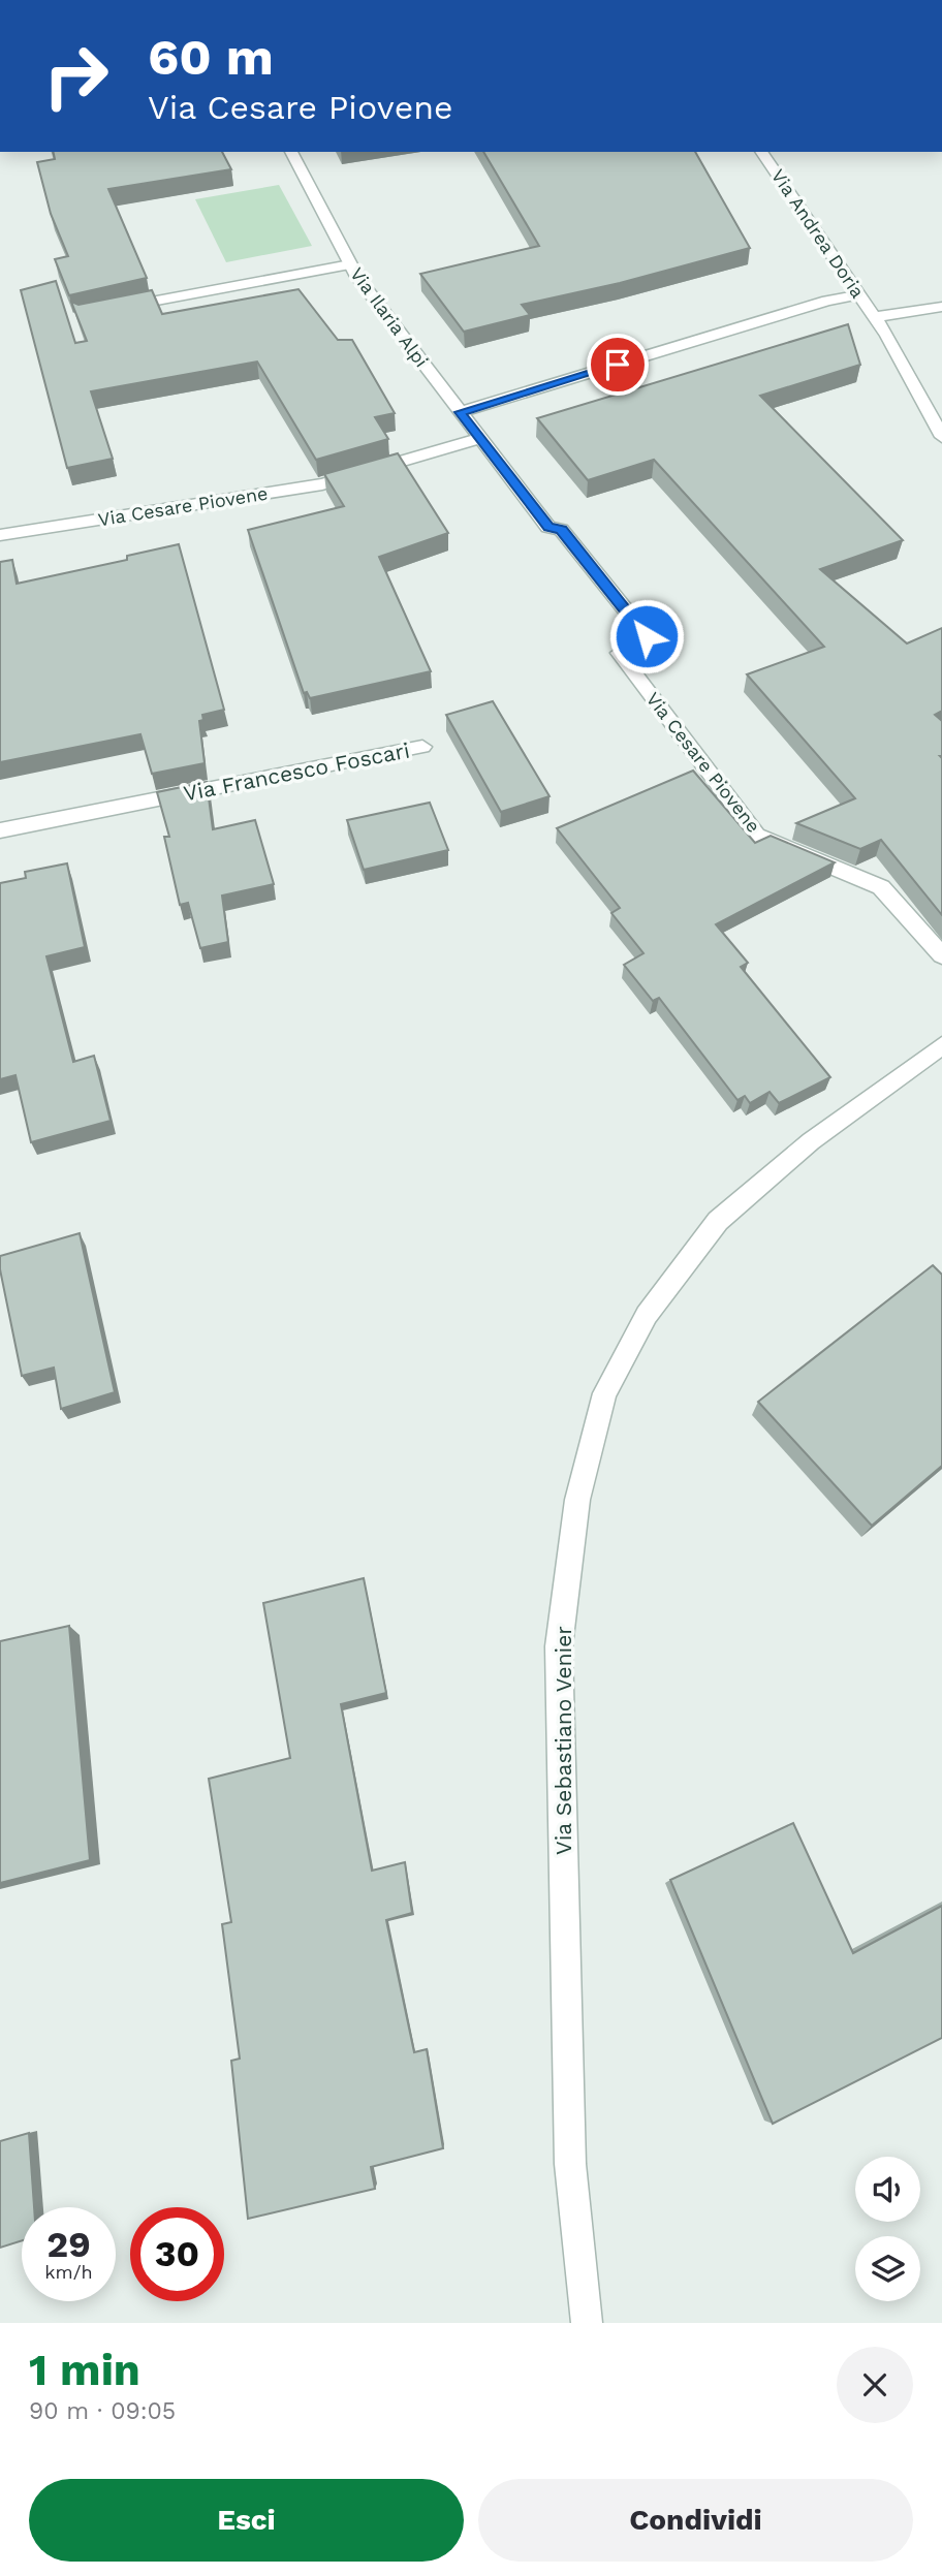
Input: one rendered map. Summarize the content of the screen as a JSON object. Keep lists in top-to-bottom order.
{
  "streets": {
    "street": [
      "Via Andrea Doria",
      "Via Ilaria Alpi",
      "Via Cesare Piovene",
      "Via Francesco Foscari",
      "Via Sebastiano Venier"
    ]
  },
  "crossings": [
    ["Via Ilaria Alpi", "Via Cesare Piovene"]
  ],
  "page": {
    "turn": ["60 m", "Via Cesare Piovene"],
    "speed": "29 km/h",
    "limit": "30",
    "heading": ["1 min", "90 m · 09:05"],
    "buttons": ["Esci", "Condividi"]
  }
}
